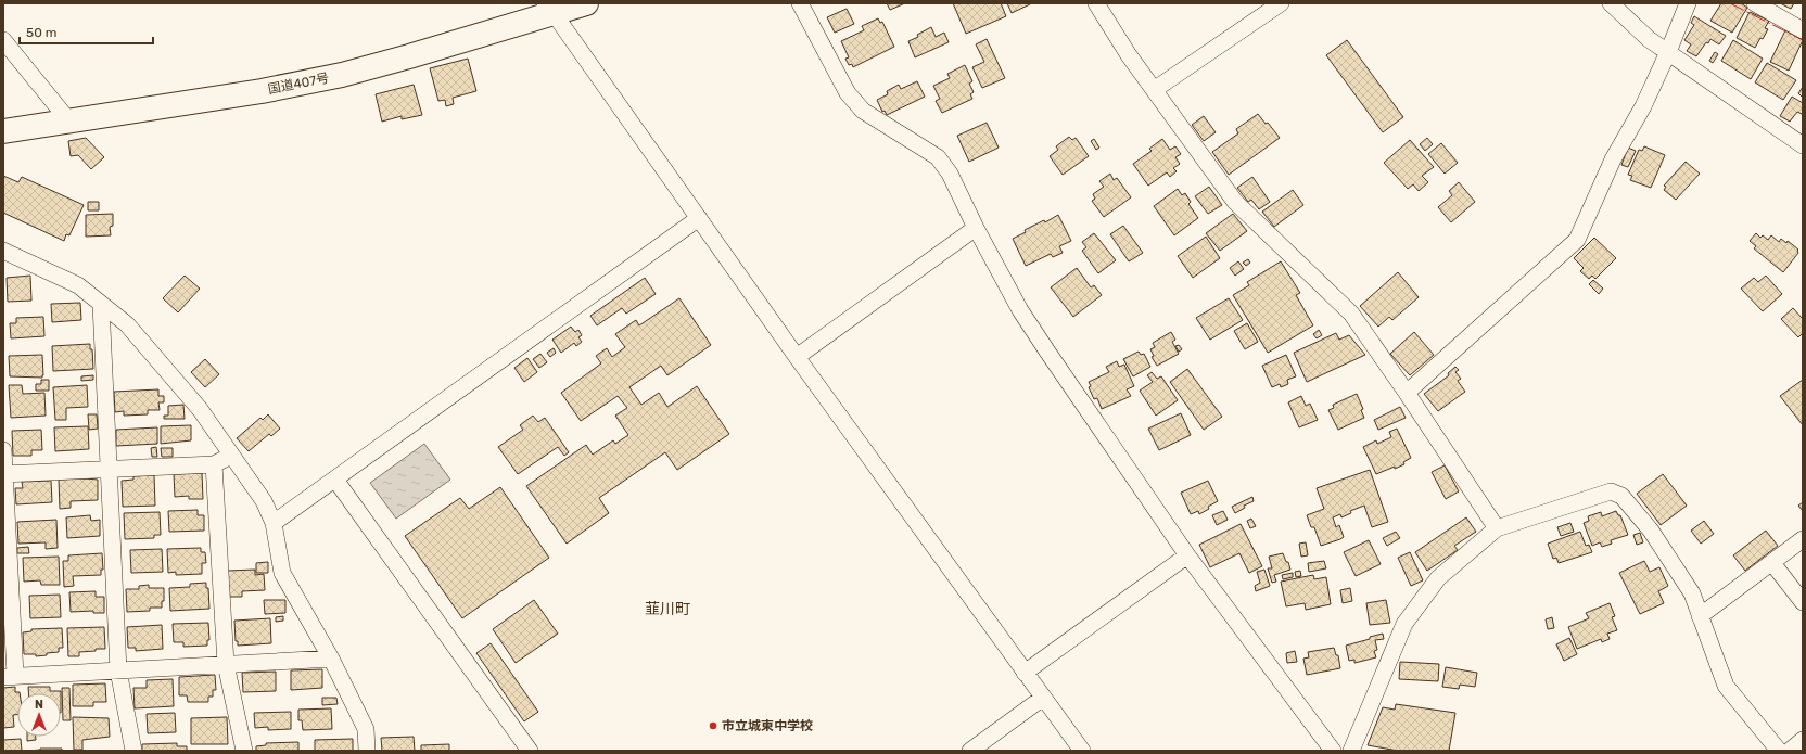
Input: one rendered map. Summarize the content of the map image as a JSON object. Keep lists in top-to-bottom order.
{
  "streets": {
    "highway": ["国道407号"]
  },
  "districts": ["韮川町"],
  "places": ["市立城東中学校"],
  "scale_bar": "50 m",
  "north": "top"
}
